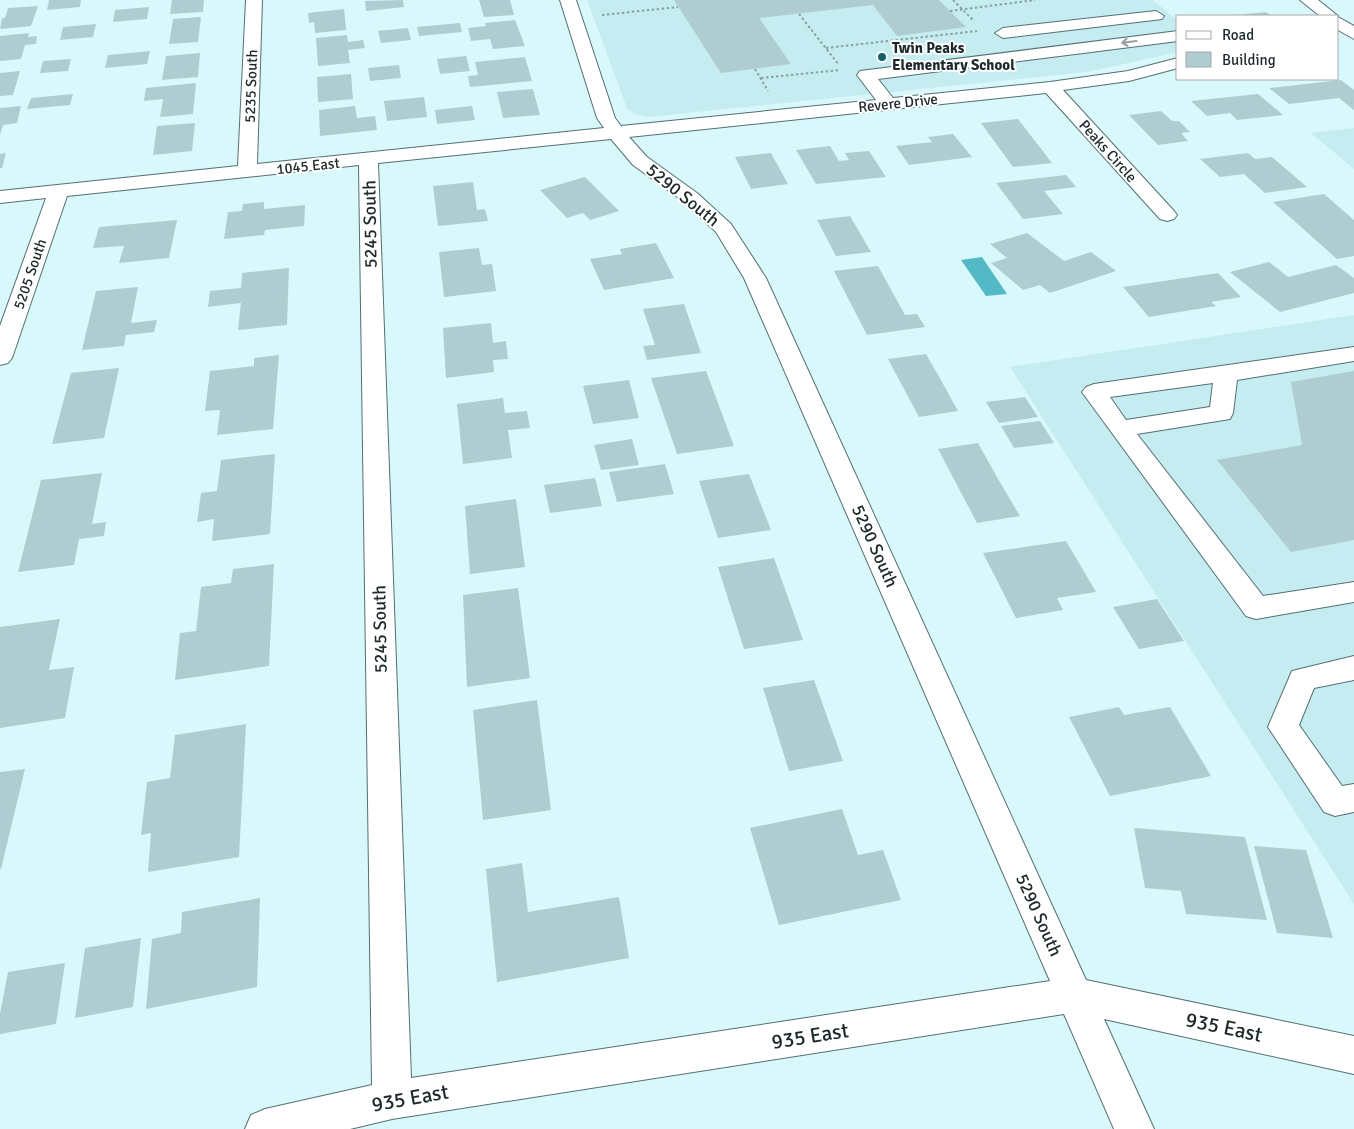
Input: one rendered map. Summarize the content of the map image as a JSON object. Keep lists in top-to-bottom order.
{
  "streets": {
    "street": [
      "5235 South",
      "Revere Drive",
      "Peaks Circle",
      "1045 East",
      "5290 South",
      "5245 South",
      "5205 South",
      "935 East"
    ]
  },
  "crossings": [
    ["5235 South", "1045 East"],
    ["Revere Drive", "Peaks Circle"],
    ["Revere Drive", "1045 East"],
    ["Revere Drive", "5290 South"],
    ["1045 East", "5290 South"],
    ["1045 East", "5245 South"],
    ["1045 East", "5205 South"],
    ["5290 South", "935 East"],
    ["5245 South", "935 East"]
  ],
  "places": ["Twin Peaks Elementary School"],
  "legend": ["Road", "Building"]
}
